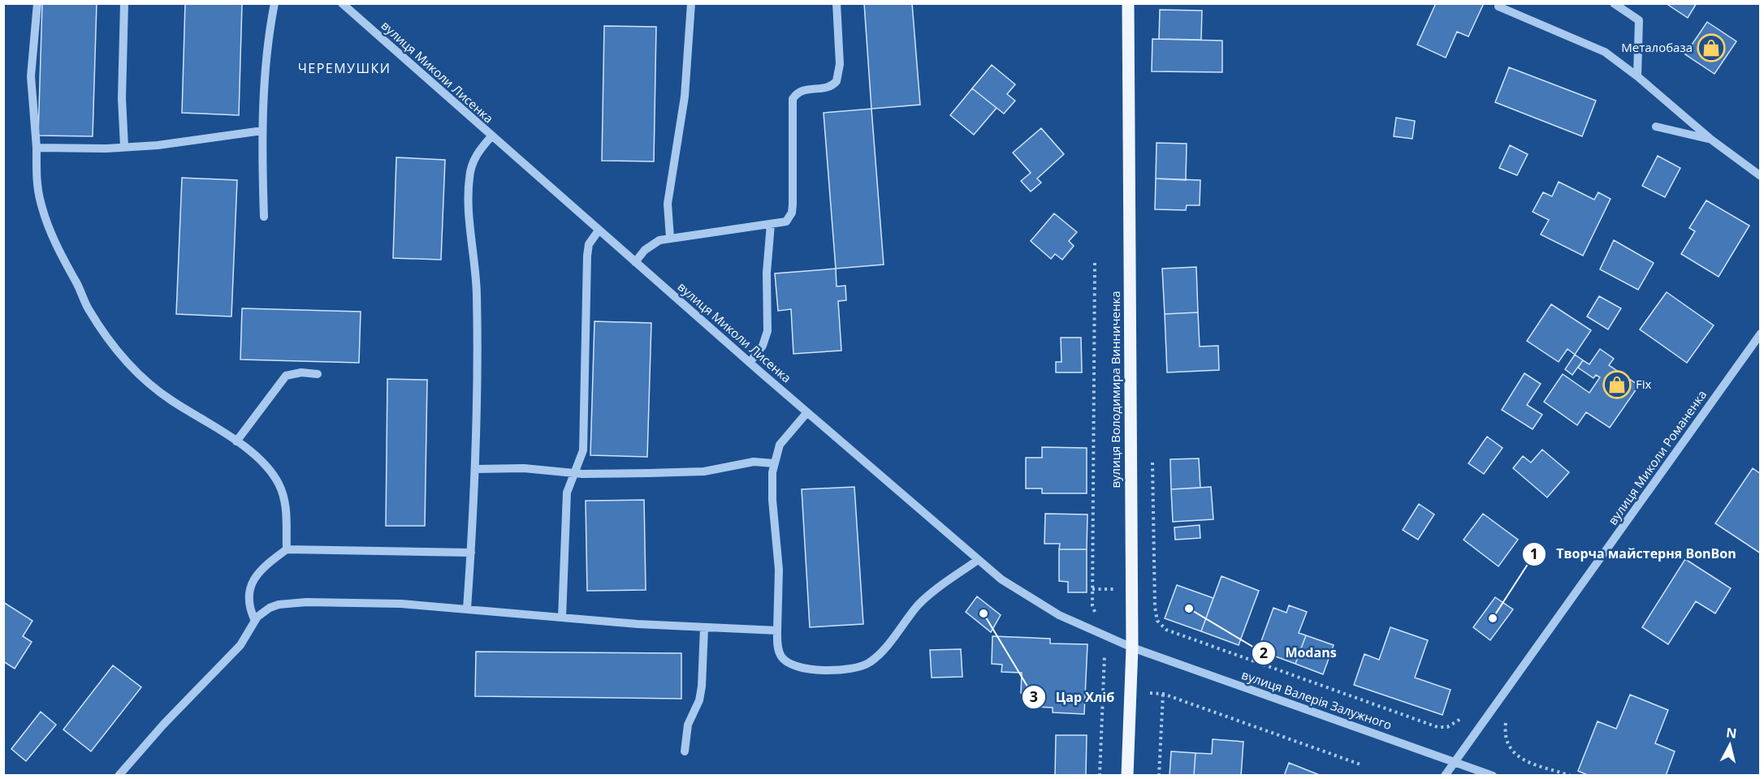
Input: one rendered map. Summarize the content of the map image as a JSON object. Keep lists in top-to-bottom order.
{
  "streets": {
    "main road": ["вулиця Володимира Винниченка"],
    "street": ["вулиця Миколи Лисенка", "вулиця Миколи Романенка", "вулиця Валерія Залужного"]
  },
  "crossings": [
    ["вулиця Миколи Лисенка", "вулиця Володимира Винниченка"],
    ["вулиця Миколи Лисенка", "вулиця Валерія Залужного"],
    ["вулиця Володимира Винниченка", "вулиця Валерія Залужного"],
    ["вулиця Миколи Романенка", "вулиця Валерія Залужного"]
  ],
  "districts": ["ЧЕРЕМУШКИ"],
  "places": {
    "shop": ["Металобаза", "Fix"],
    "other": ["Modans", "Цар Хліб", "Творча майстерня BonBon"]
  },
  "north": "top"
}
